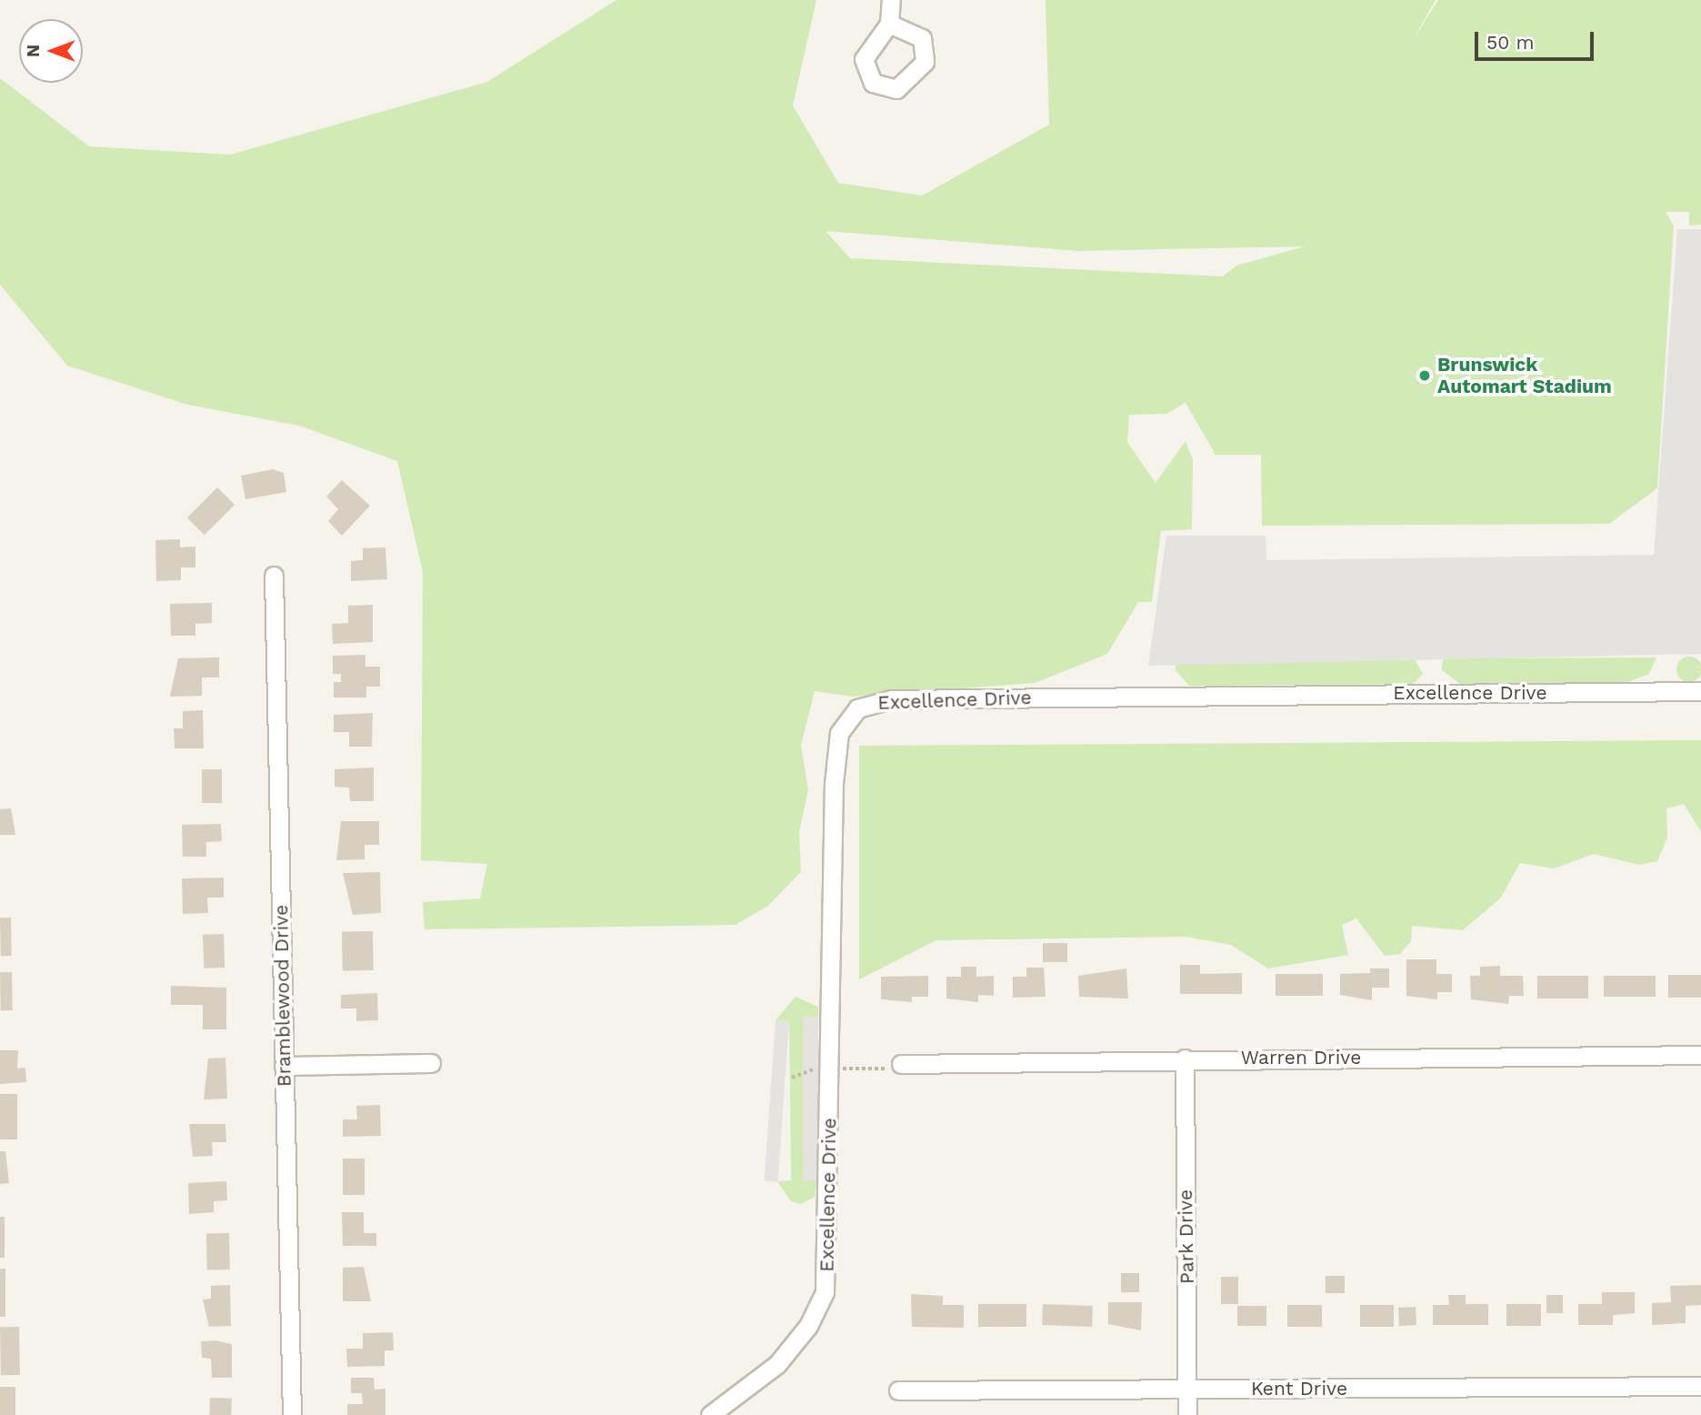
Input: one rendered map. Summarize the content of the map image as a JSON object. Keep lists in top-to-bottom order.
{
  "streets": {
    "street": [
      "Excellence Drive",
      "Bramblewood Drive",
      "Warren Drive",
      "Park Drive",
      "Kent Drive"
    ]
  },
  "crossings": [
    ["Warren Drive", "Park Drive"],
    ["Park Drive", "Kent Drive"]
  ],
  "places": ["Brunswick Automart Stadium"],
  "scale_bar": "50 m",
  "north": "left"
}
